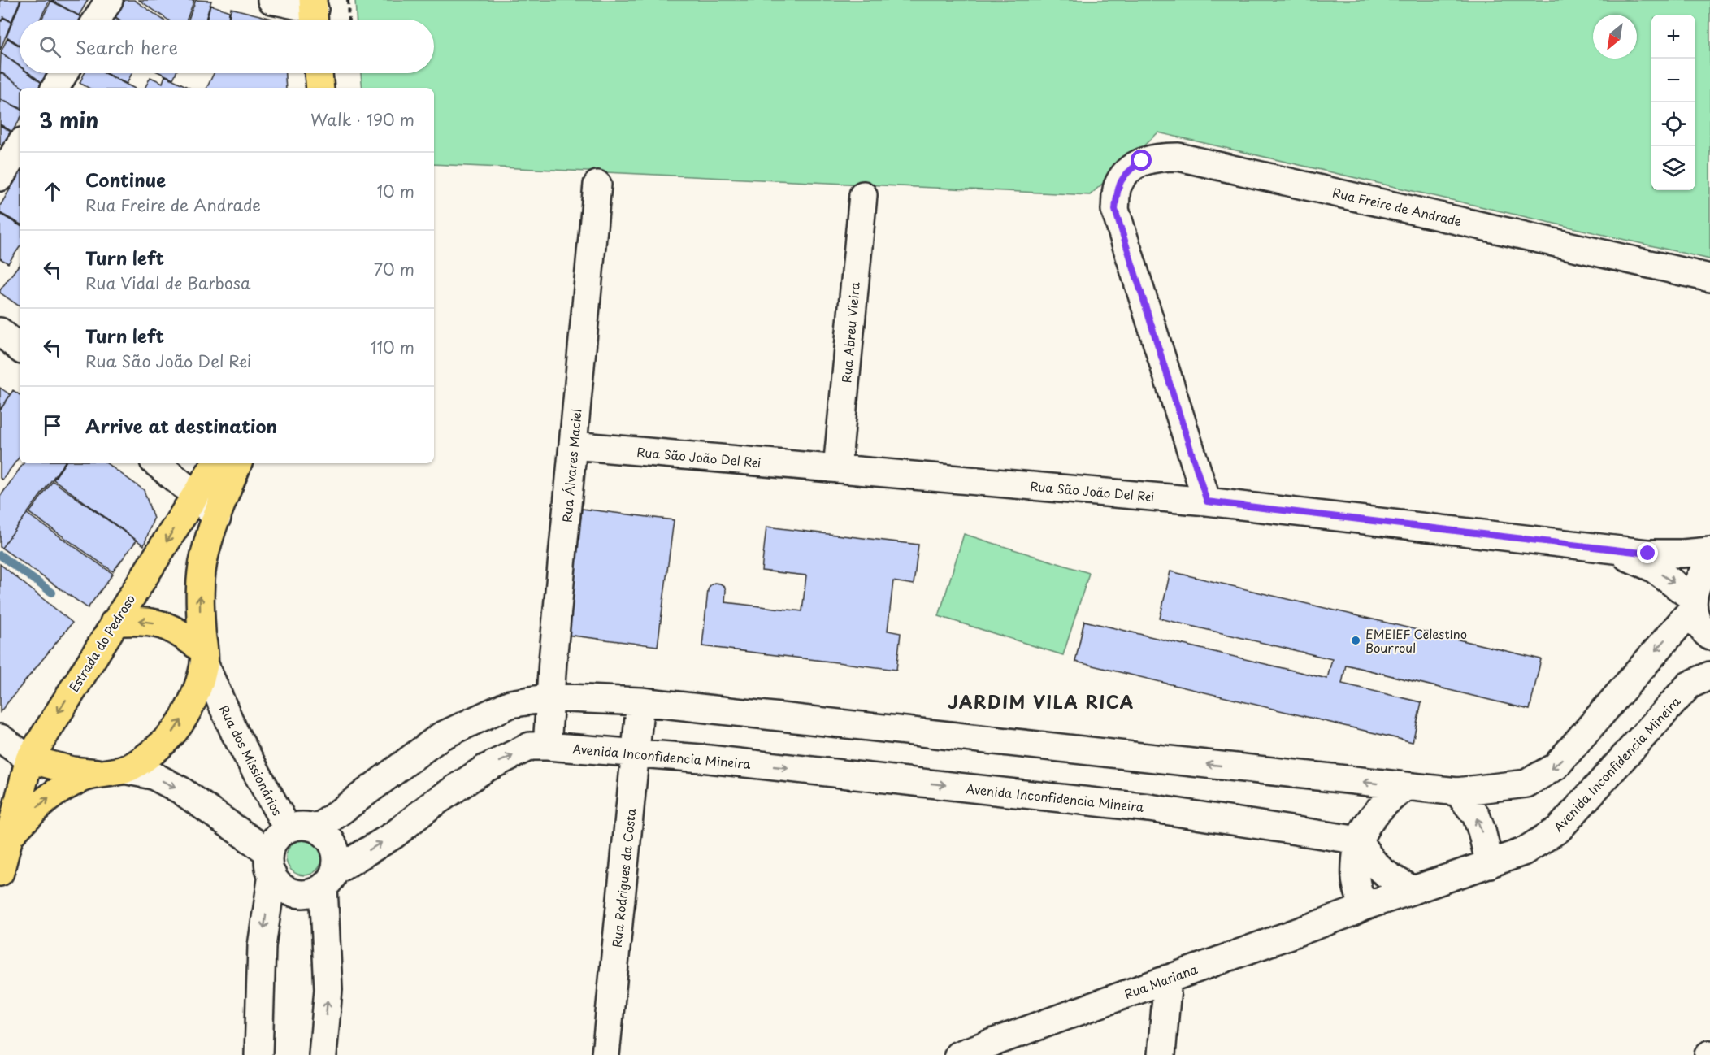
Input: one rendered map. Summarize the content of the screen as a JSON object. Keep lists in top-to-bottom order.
{
  "streets": {
    "main road": ["Estrada do Pedroso"],
    "street": [
      "Rua Freire de Andrade",
      "Rua Abreu Vieira",
      "Rua São João Del Rei",
      "Rua Álvares Maciel",
      "Avenida Inconfidencia Mineira",
      "Rua dos Missionários",
      "Rua Rodrigues da Costa",
      "Rua Mariana"
    ]
  },
  "crossings": [
    ["Rua Freire de Andrade", "Rua São João Del Rei"],
    ["Rua Abreu Vieira", "Rua São João Del Rei"],
    ["Rua São João Del Rei", "Rua Álvares Maciel"],
    ["Rua Álvares Maciel", "Avenida Inconfidencia Mineira"],
    ["Estrada do Pedroso", "Rua dos Missionários"],
    ["Avenida Inconfidencia Mineira", "Rua dos Missionários"],
    ["Avenida Inconfidencia Mineira", "Rua Rodrigues da Costa"],
    ["Avenida Inconfidencia Mineira", "Rua Mariana"]
  ],
  "districts": ["JARDIM VILA RICA"],
  "places": ["EMEIEF Celestino Bourroul"],
  "north": "bottom left",
  "page": {
    "map_buttons": ["+", "−"],
    "search": "Search here",
    "heading": ["3 min", "Walk · 190 m"],
    "list": [
      ["Continue", "Rua Freire de Andrade", "10 m"],
      ["Turn left", "Rua Vidal de Barbosa", "70 m"],
      ["Turn left", "Rua São João Del Rei", "110 m"],
      "Arrive at destination"
    ]
  }
}
